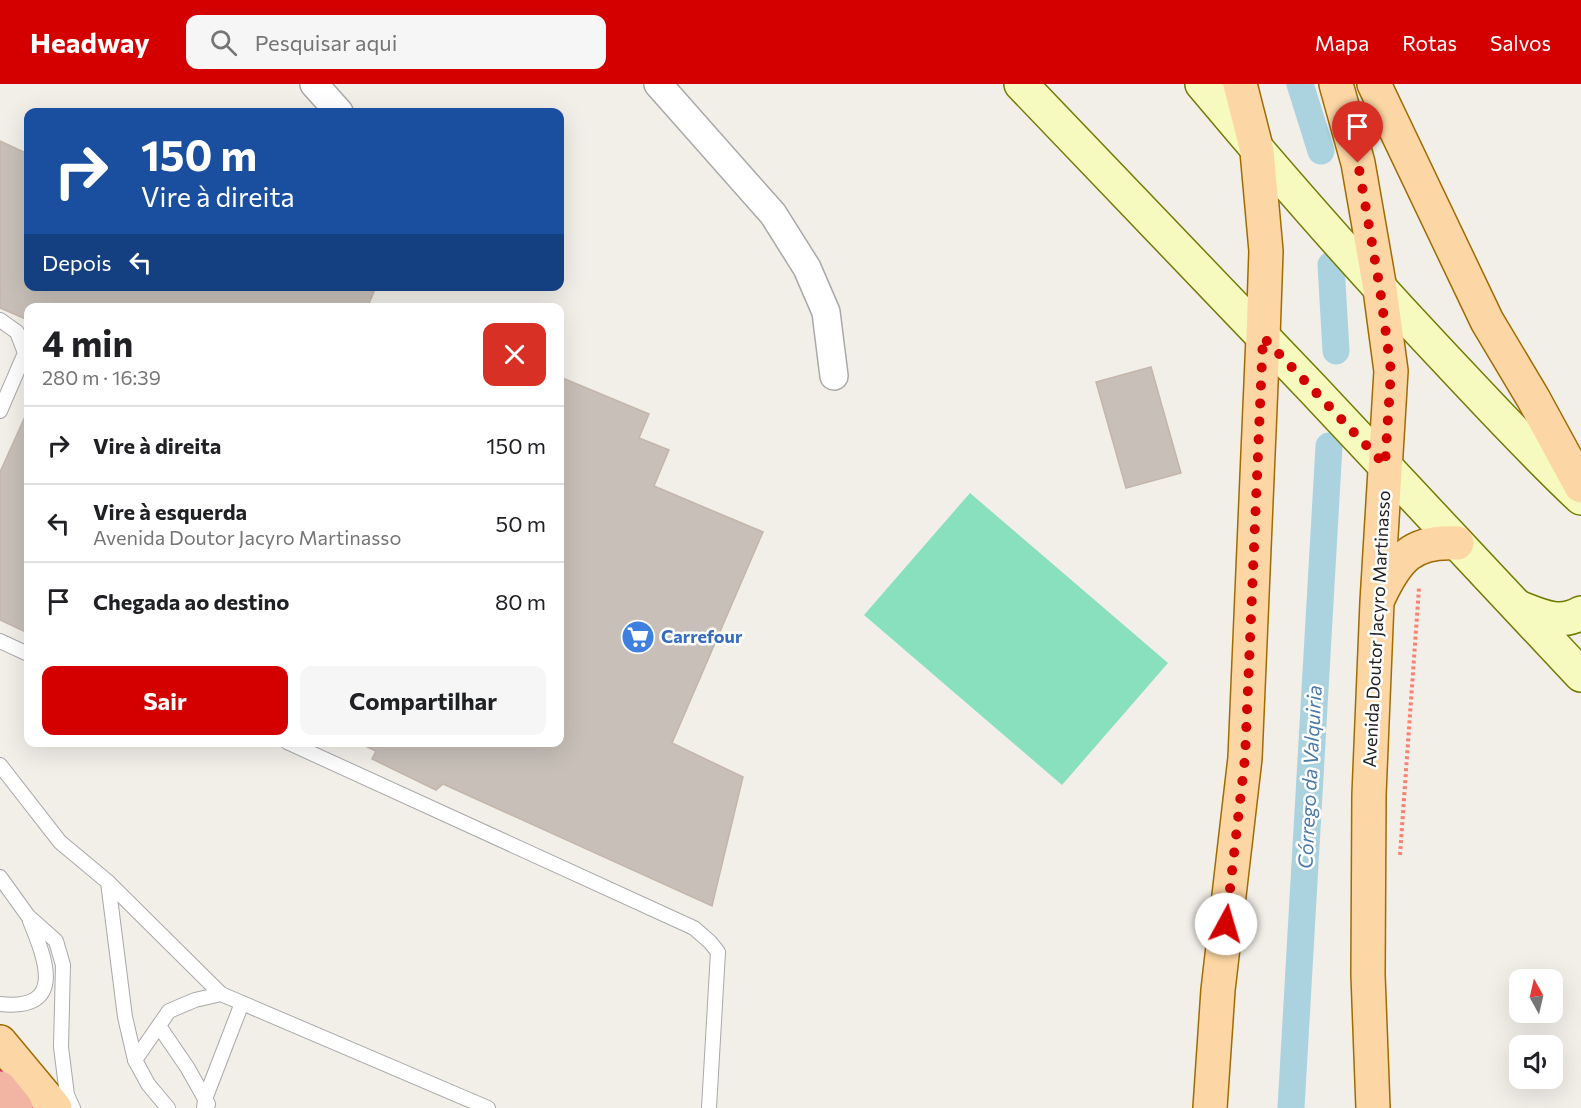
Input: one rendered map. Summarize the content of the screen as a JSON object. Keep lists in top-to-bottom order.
{
  "streets": {
    "main road": ["Avenida Doutor Jacyro Martinasso"]
  },
  "water": ["Córrego da Valquiria"],
  "places": {
    "supermarket": ["Carrefour"]
  },
  "north": "top",
  "page": {
    "header": "Headway",
    "search": "Pesquisar aqui",
    "nav": ["Mapa", "Rotas", "Salvos"],
    "turn": ["150 m", "Vire à direita"],
    "then": "Depois",
    "heading": ["4 min", "280 m · 16:39"],
    "list": [
      {
        "name": "Vire à direita",
        "value": "150 m"
      },
      {
        "name": "Vire à esquerda",
        "note": "Avenida Doutor Jacyro Martinasso",
        "value": "50 m"
      },
      {
        "name": "Chegada ao destino",
        "value": "80 m"
      }
    ],
    "buttons": ["Sair", "Compartilhar"]
  }
}
